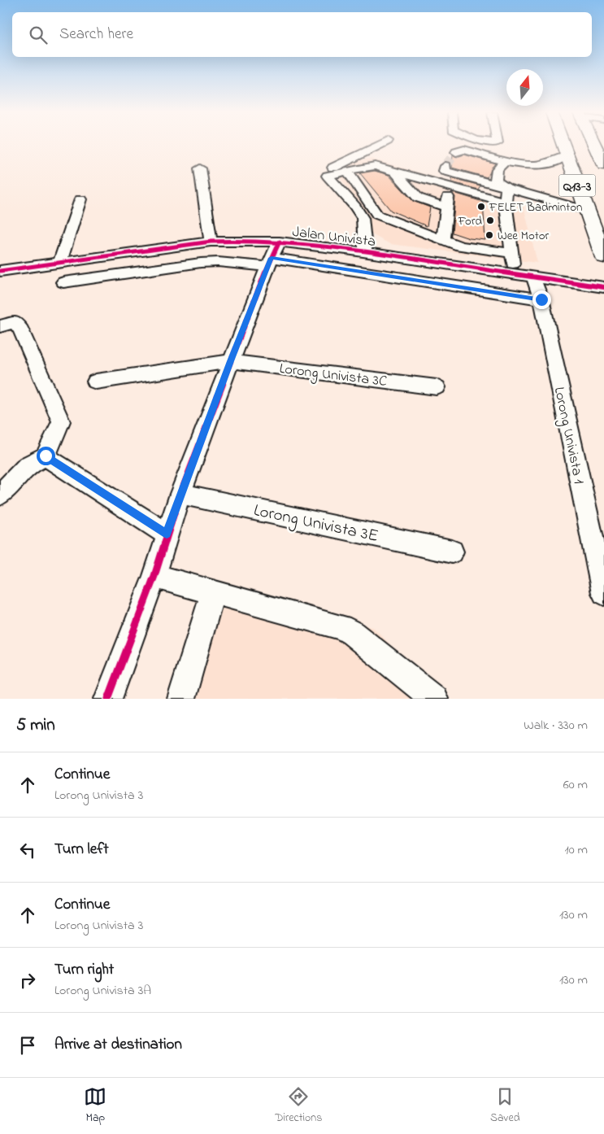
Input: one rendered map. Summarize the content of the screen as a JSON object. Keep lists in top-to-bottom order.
{
  "streets": {
    "highway": ["Q13-3"],
    "street": [
      "Jalan Univista",
      "Lorong Univista 3C",
      "Lorong Univista 1",
      "Lorong Univista 3E"
    ]
  },
  "crossings": [
    ["Jalan Univista", "Lorong Univista 1"]
  ],
  "places": ["FELET Badminton", "Ford", "Wee Motor"],
  "north": "top",
  "page": {
    "search": "Search here",
    "heading": ["5 min", "Walk · 330 m"],
    "list": [
      ["Continue", "Lorong Univista 3", "60 m"],
      ["Turn left", "10 m"],
      ["Continue", "Lorong Univista 3", "130 m"],
      ["Turn right", "Lorong Univista 3A", "130 m"],
      "Arrive at destination"
    ],
    "nav": ["Map", "Directions", "Saved"]
  }
}
